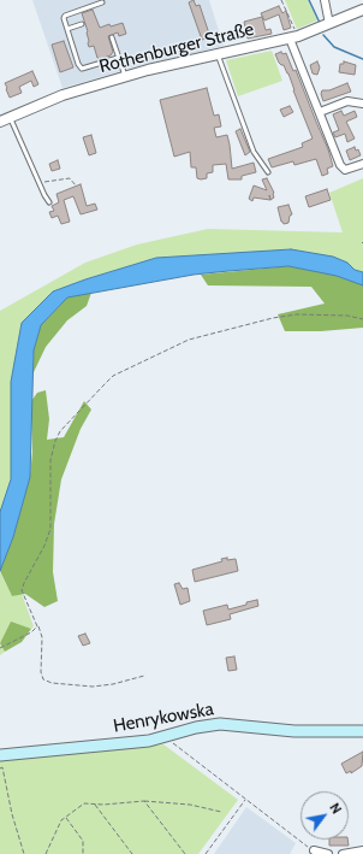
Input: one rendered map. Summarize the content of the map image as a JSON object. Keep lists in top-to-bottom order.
{
  "streets": {
    "main road": ["Henrykowska"],
    "street": ["Rothenburger Straße"]
  },
  "north": "top right"
}
